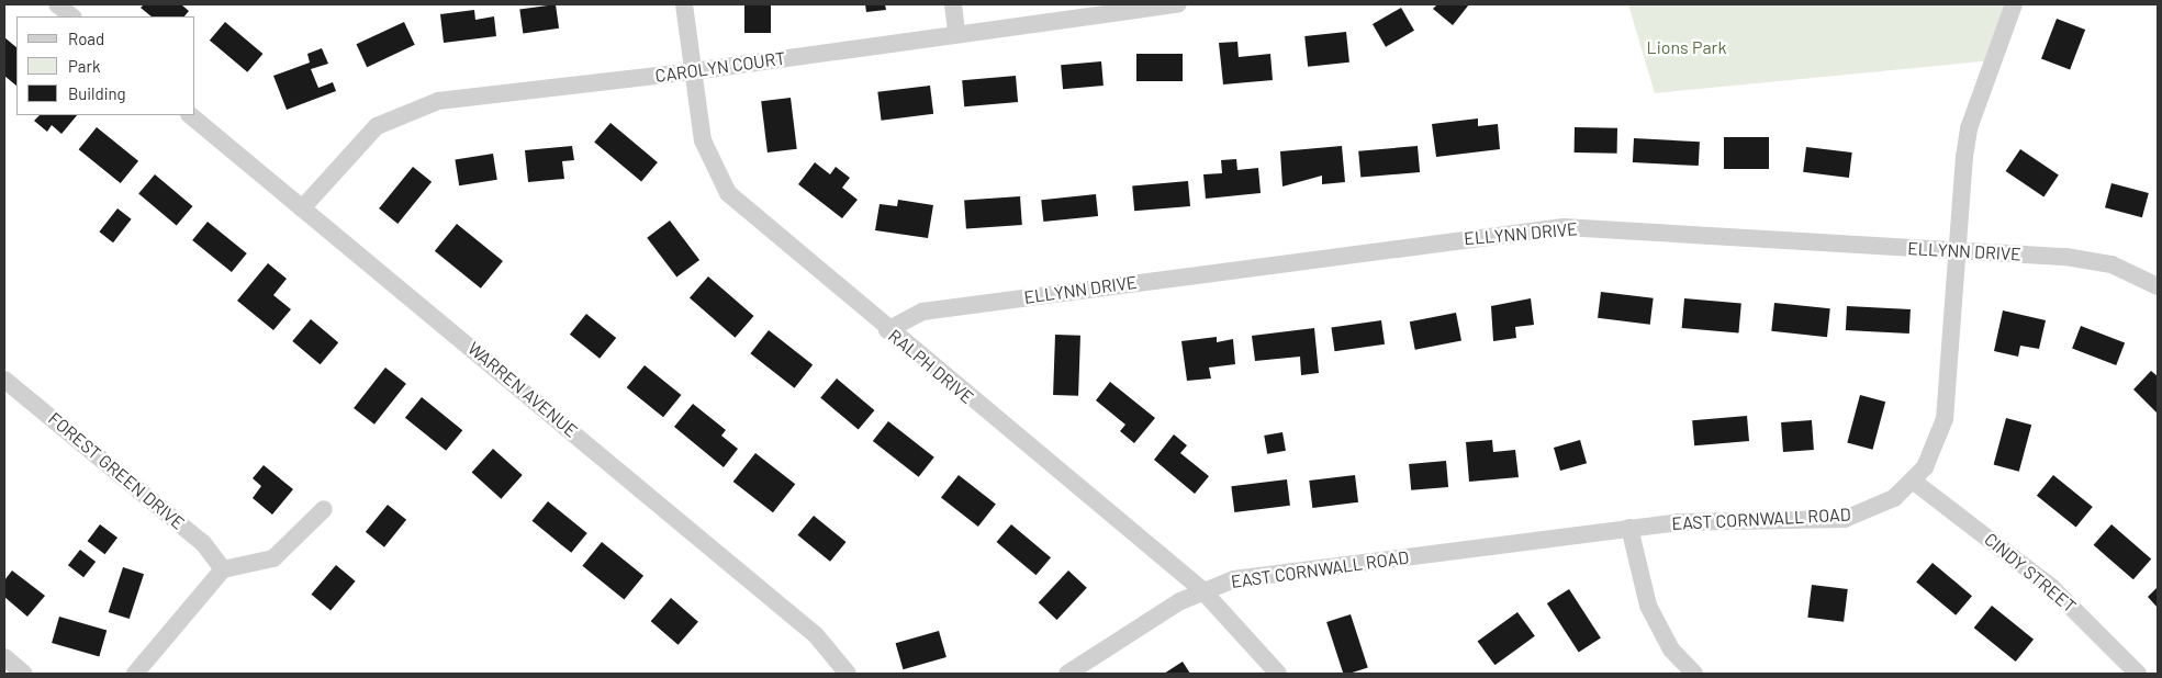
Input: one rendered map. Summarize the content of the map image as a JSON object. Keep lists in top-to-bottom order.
{
  "streets": {
    "street": [
      "CAROLYN COURT",
      "ELLYNN DRIVE",
      "RALPH DRIVE",
      "WARREN AVENUE",
      "FOREST GREEN DRIVE",
      "EAST CORNWALL ROAD",
      "CINDY STREET"
    ]
  },
  "crossings": [
    ["CAROLYN COURT", "RALPH DRIVE"],
    ["CAROLYN COURT", "WARREN AVENUE"],
    ["ELLYNN DRIVE", "RALPH DRIVE"],
    ["ELLYNN DRIVE", "EAST CORNWALL ROAD"],
    ["RALPH DRIVE", "EAST CORNWALL ROAD"],
    ["EAST CORNWALL ROAD", "CINDY STREET"]
  ],
  "parks": ["Lions Park"],
  "legend": ["Road", "Park", "Building"]
}
